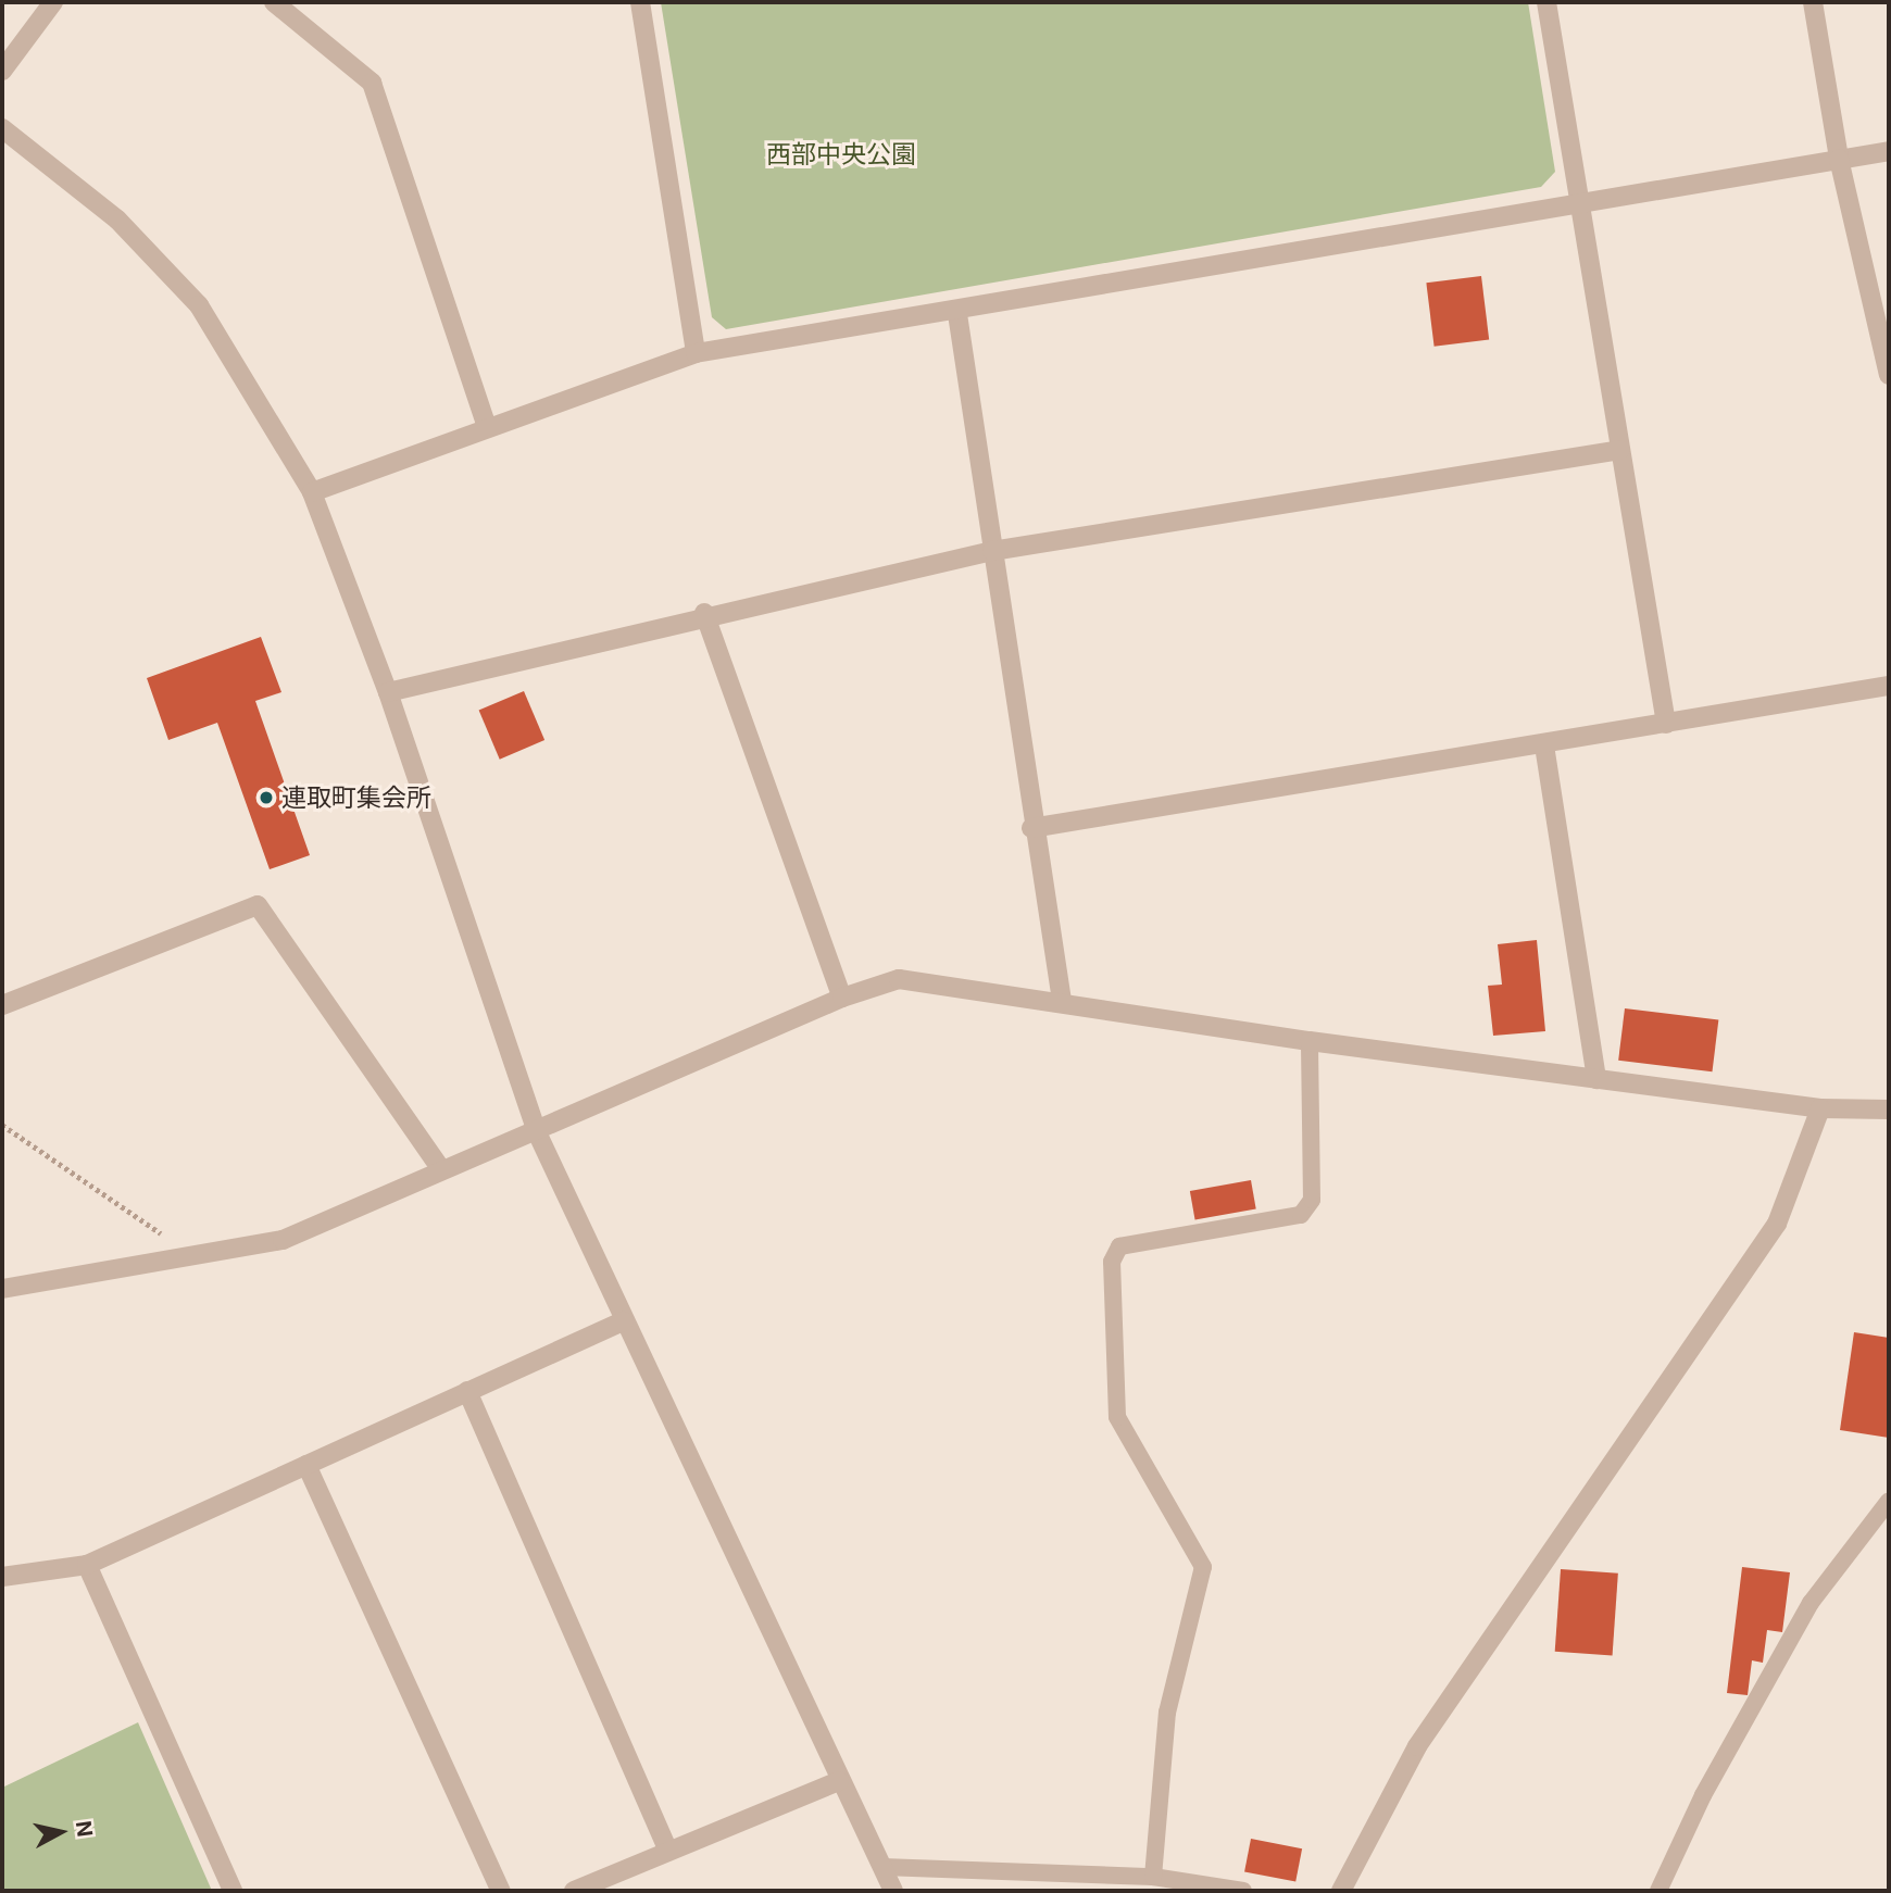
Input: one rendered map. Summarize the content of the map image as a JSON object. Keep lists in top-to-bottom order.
{
  "parks": ["西部中央公園"],
  "places": ["連取町集会所"],
  "north": "right"
}
